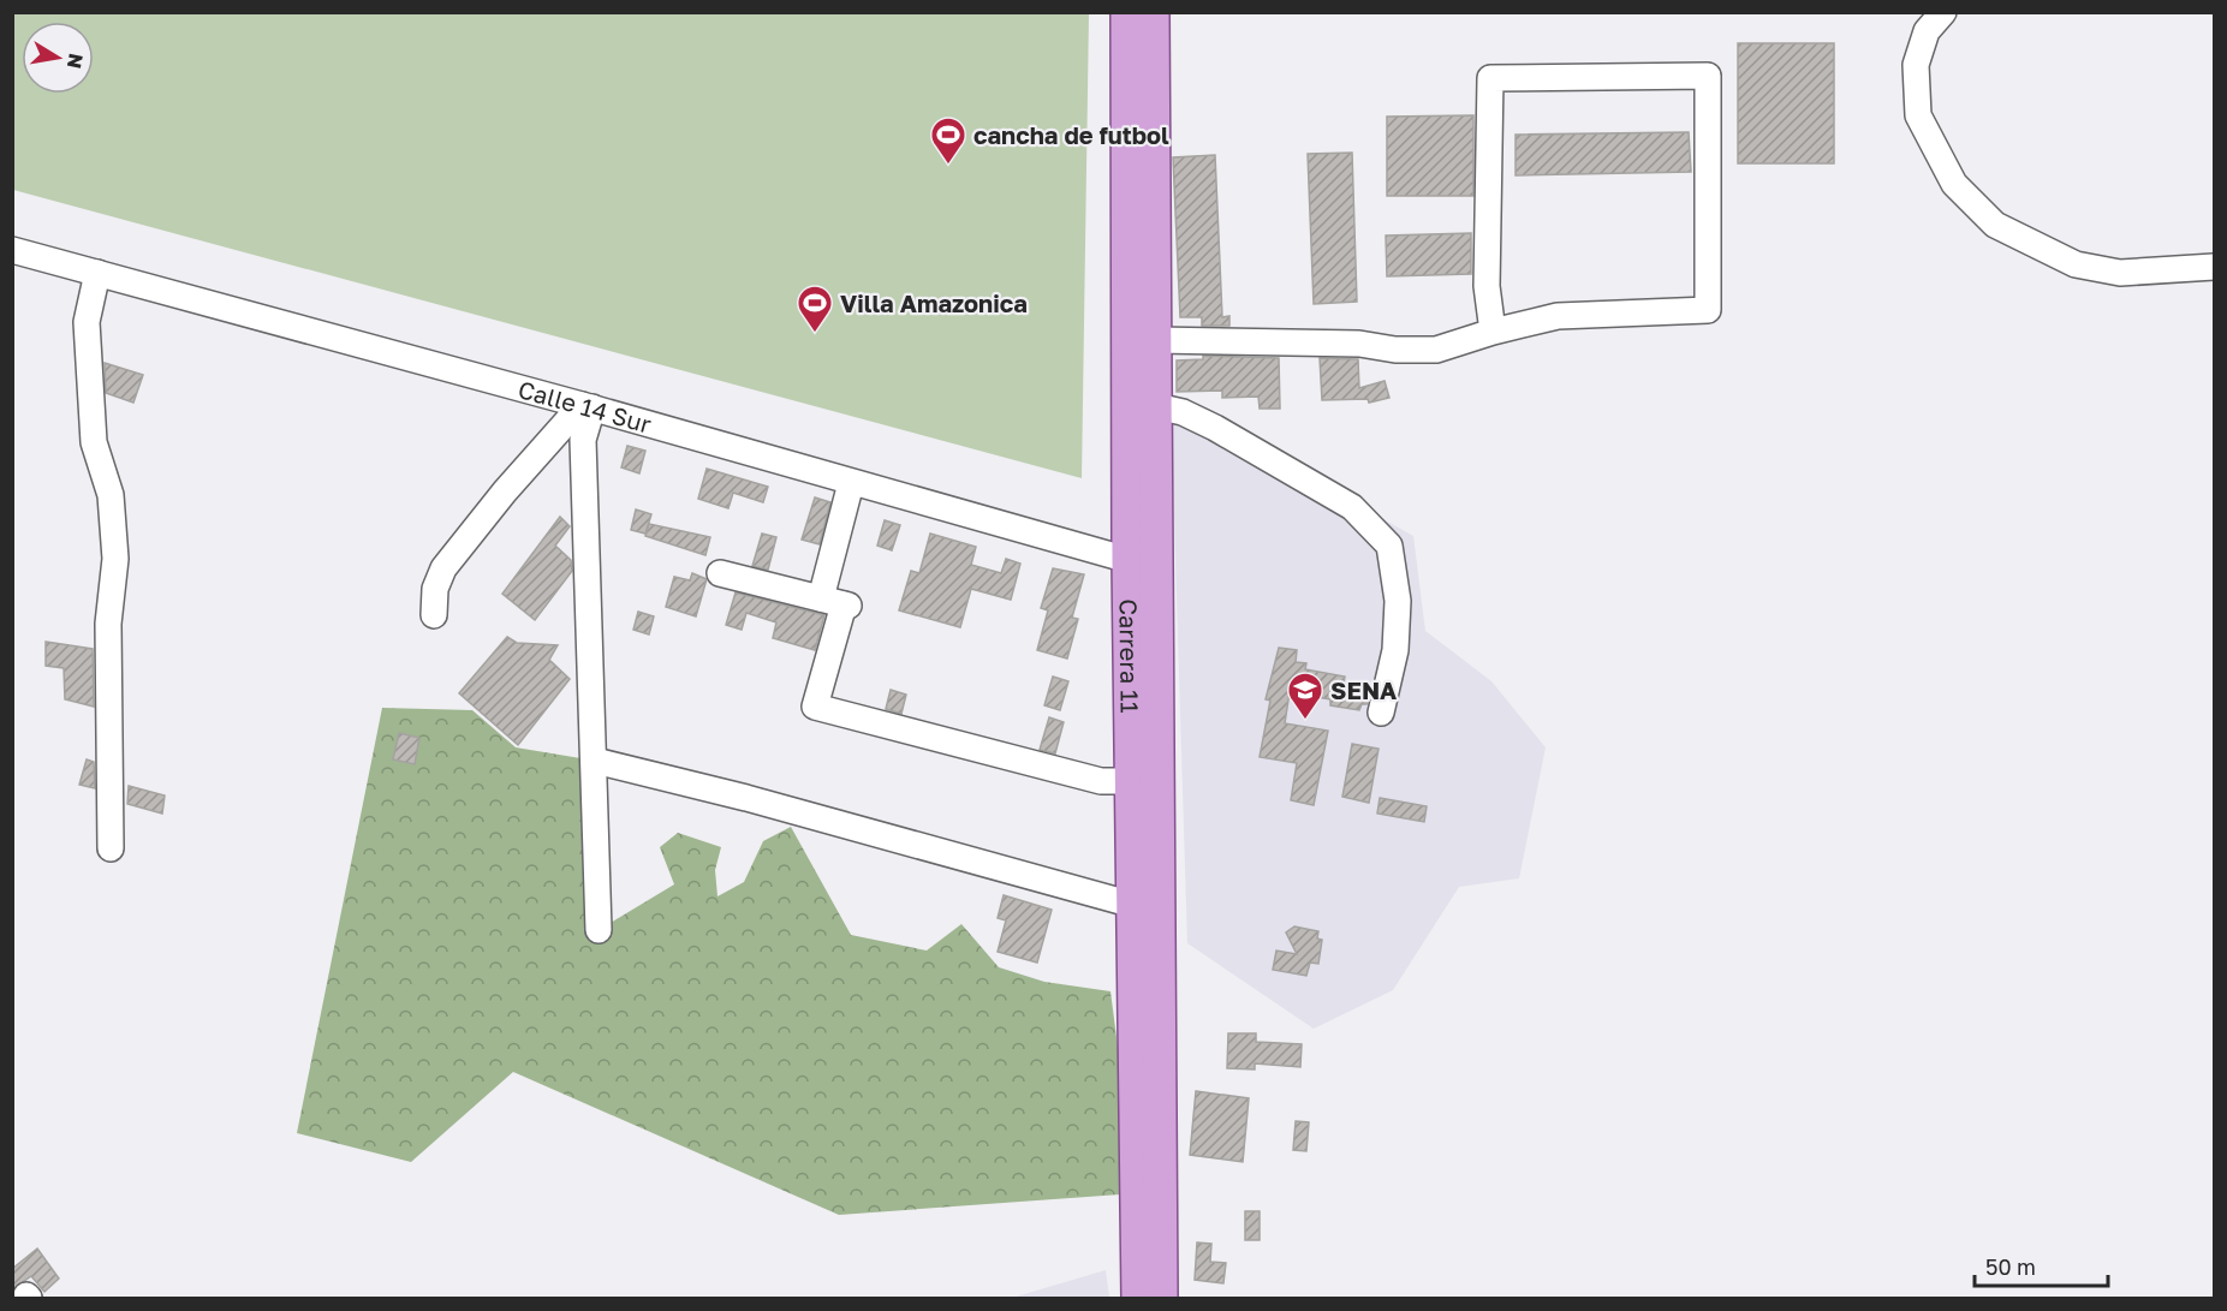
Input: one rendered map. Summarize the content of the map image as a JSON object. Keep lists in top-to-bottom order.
{
  "streets": {
    "main road": ["Carrera 11"],
    "street": ["Calle 14 Sur"]
  },
  "crossings": [
    ["Calle 14 Sur", "Carrera 11"]
  ],
  "places": {
    "sports": ["cancha de futbol", "Villa Amazonica"],
    "school or university": ["SENA"]
  },
  "scale_bar": "50 m",
  "north": "right"
}
